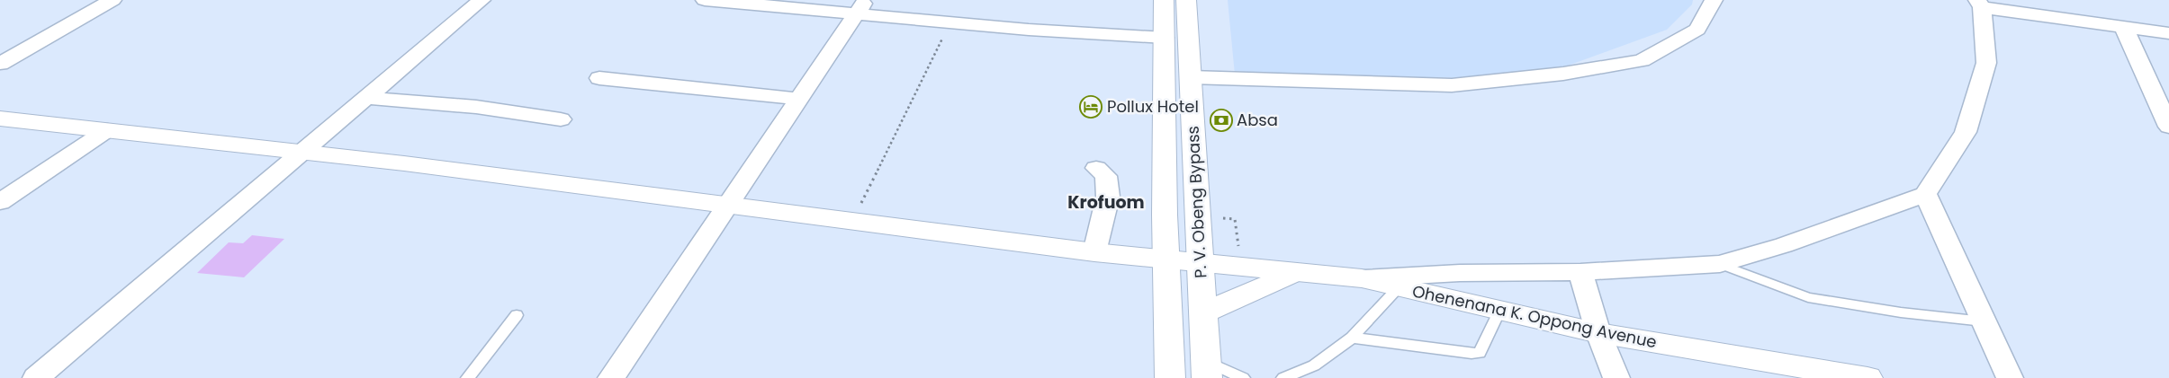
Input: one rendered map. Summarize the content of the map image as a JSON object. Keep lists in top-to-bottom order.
{
  "streets": {
    "main road": ["P. V. Obeng Bypass", "Ohenenana K. Oppong Avenue"]
  },
  "crossings": [
    ["P. V. Obeng Bypass", "Ohenenana K. Oppong Avenue"]
  ],
  "districts": ["Krofuom"],
  "places": {
    "hotel": ["Pollux Hotel"],
    "bank": ["Absa"]
  }
}
